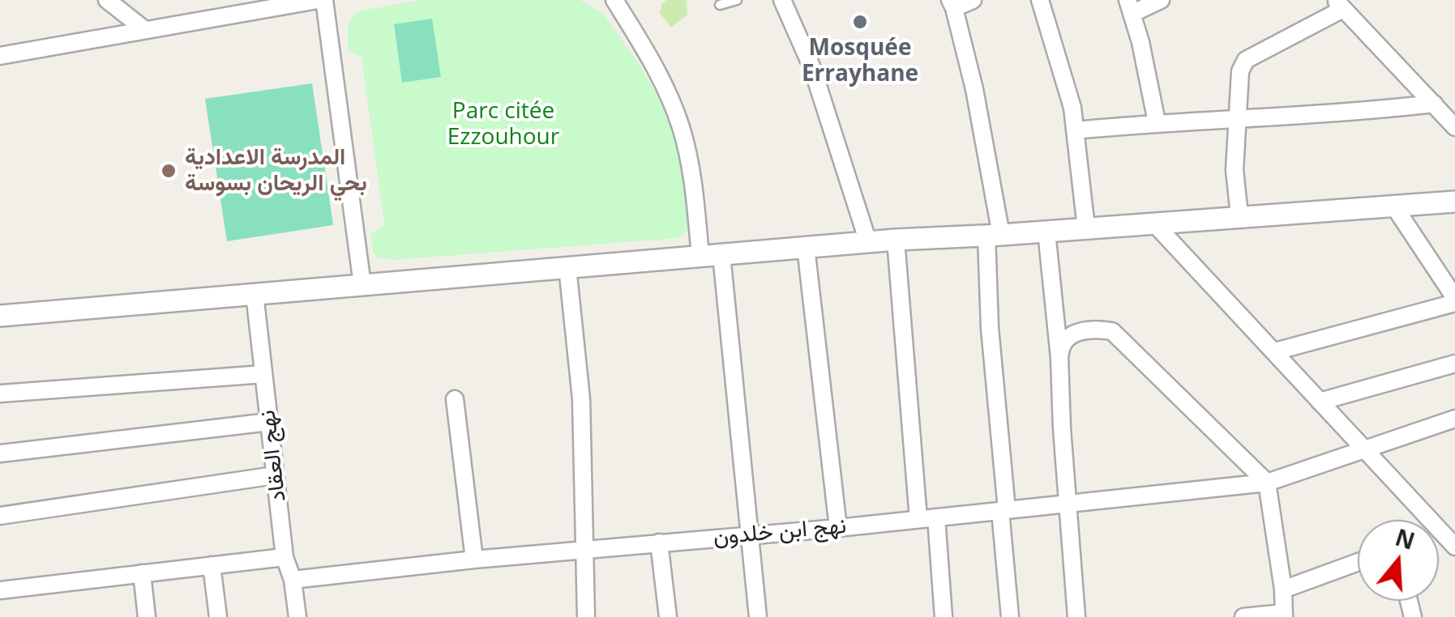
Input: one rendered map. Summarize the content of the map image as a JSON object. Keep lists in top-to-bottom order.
{
  "streets": {
    "street": ["نهج العقاد", "نهج ابن خلدون"]
  },
  "crossings": [
    ["نهج العقاد", "نهج ابن خلدون"]
  ],
  "parks": ["Parc citée Ezzouhour"],
  "places": ["Mosquée Errayhane", "المدرسة الاعدادية بحي الريحان بسوسة"],
  "north": "top"
}
